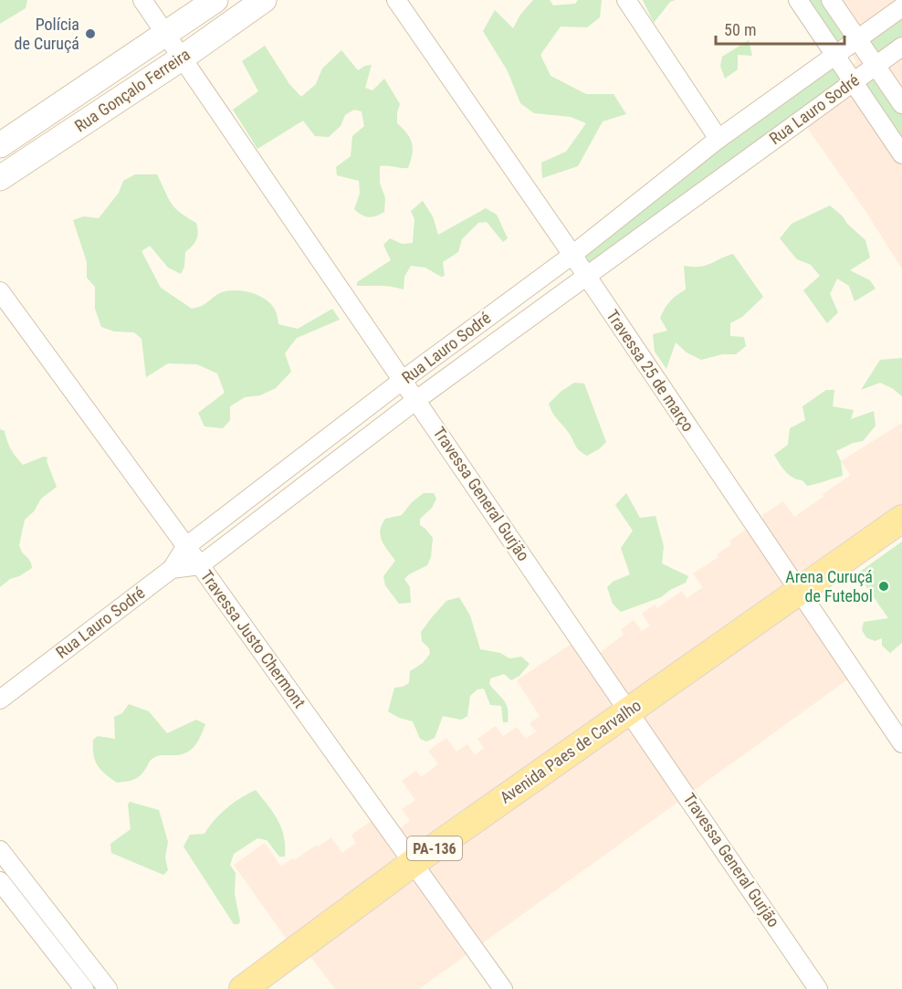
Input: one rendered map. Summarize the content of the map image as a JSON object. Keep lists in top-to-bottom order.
{
  "streets": {
    "main road": ["Avenida Paes de Carvalho", "PA-136"],
    "street": [
      "Rua Gonçalo Ferreira",
      "Rua Lauro Sodré",
      "Travessa 25 de março",
      "Travessa General Gurjão",
      "Travessa Justo Chermont"
    ]
  },
  "crossings": [
    ["Rua Gonçalo Ferreira", "Travessa General Gurjão"],
    ["Rua Lauro Sodré", "Travessa 25 de março"],
    ["Rua Lauro Sodré", "Travessa General Gurjão"],
    ["Rua Lauro Sodré", "Travessa Justo Chermont"],
    ["Travessa 25 de março", "Avenida Paes de Carvalho"],
    ["Travessa General Gurjão", "Avenida Paes de Carvalho"],
    ["Travessa Justo Chermont", "Avenida Paes de Carvalho"]
  ],
  "places": ["Polícia de Curuçá", "Arena Curuçá de Futebol"],
  "scale_bar": "50 m"
}
